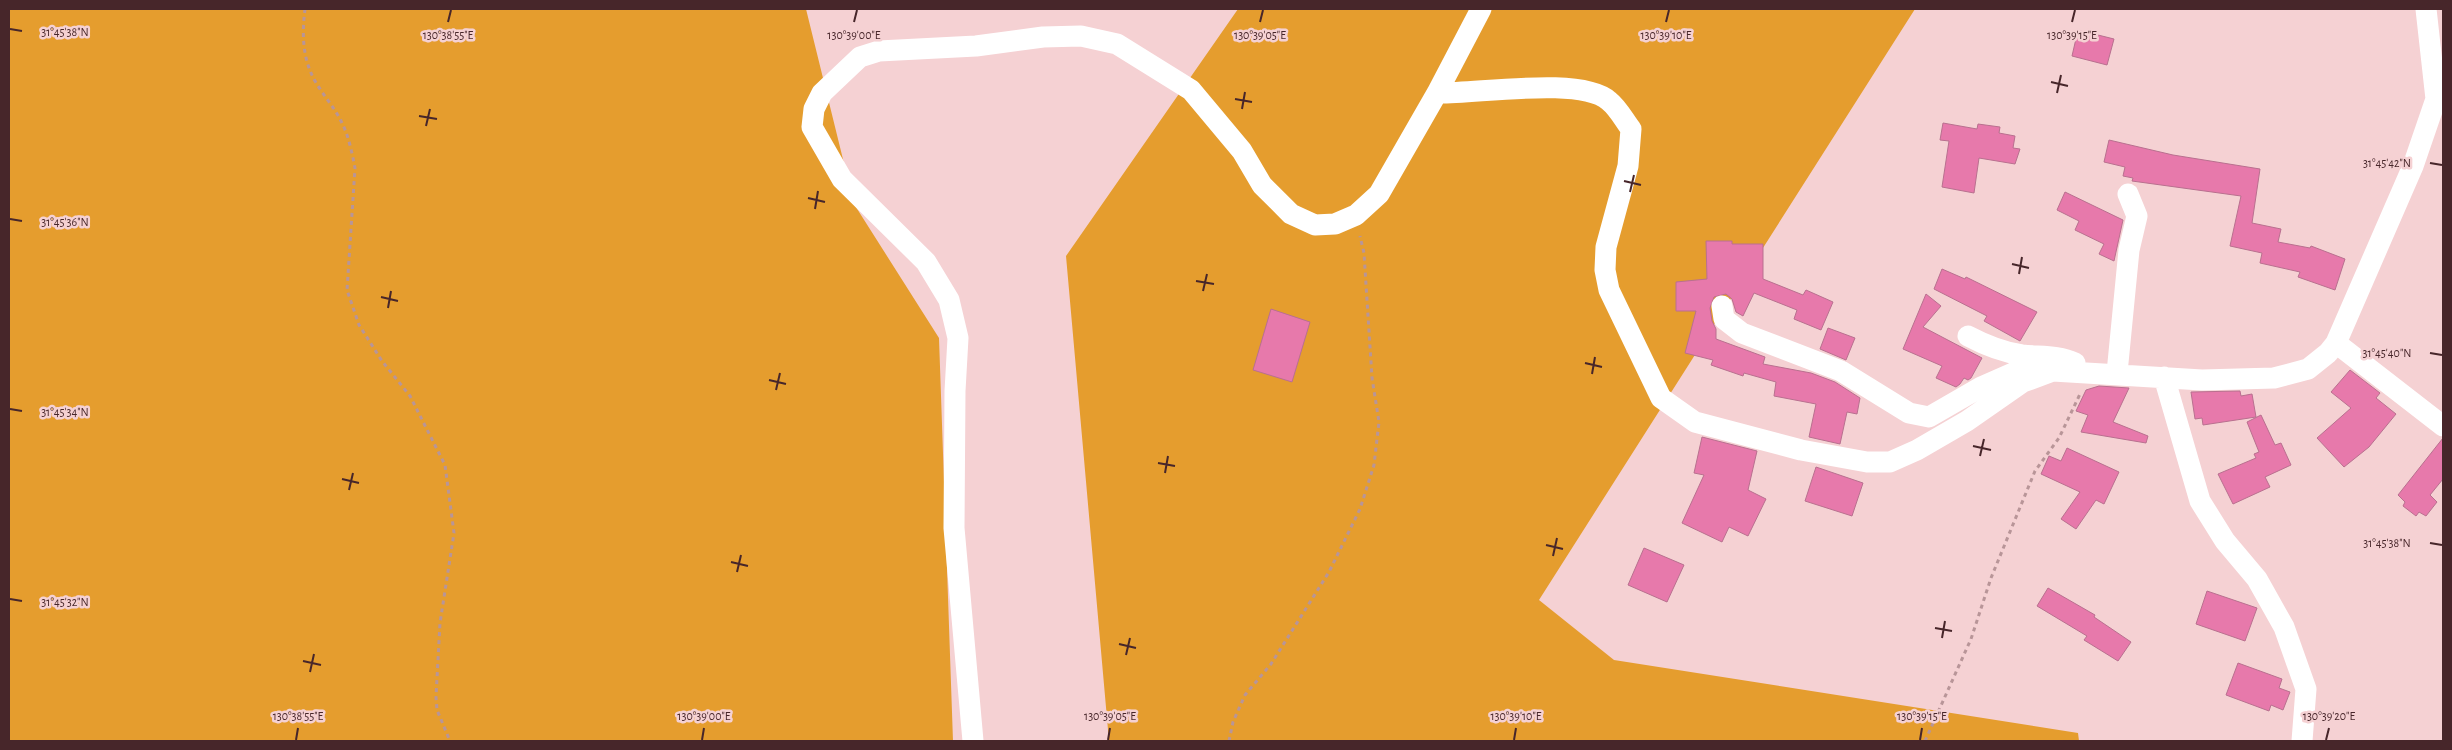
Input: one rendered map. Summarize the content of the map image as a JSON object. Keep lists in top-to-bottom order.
{
  "coordinates": [
    "31°45'38\"N",
    "130°38'55\"E",
    "130°39'00\"E",
    "130°39'05\"E",
    "130°39'10\"E",
    "130°39'15\"E",
    "31°45'42\"N",
    "31°45'36\"N",
    "31°45'40\"N",
    "31°45'34\"N",
    "31°45'32\"N",
    "130°39'20\"E"
  ]
}
